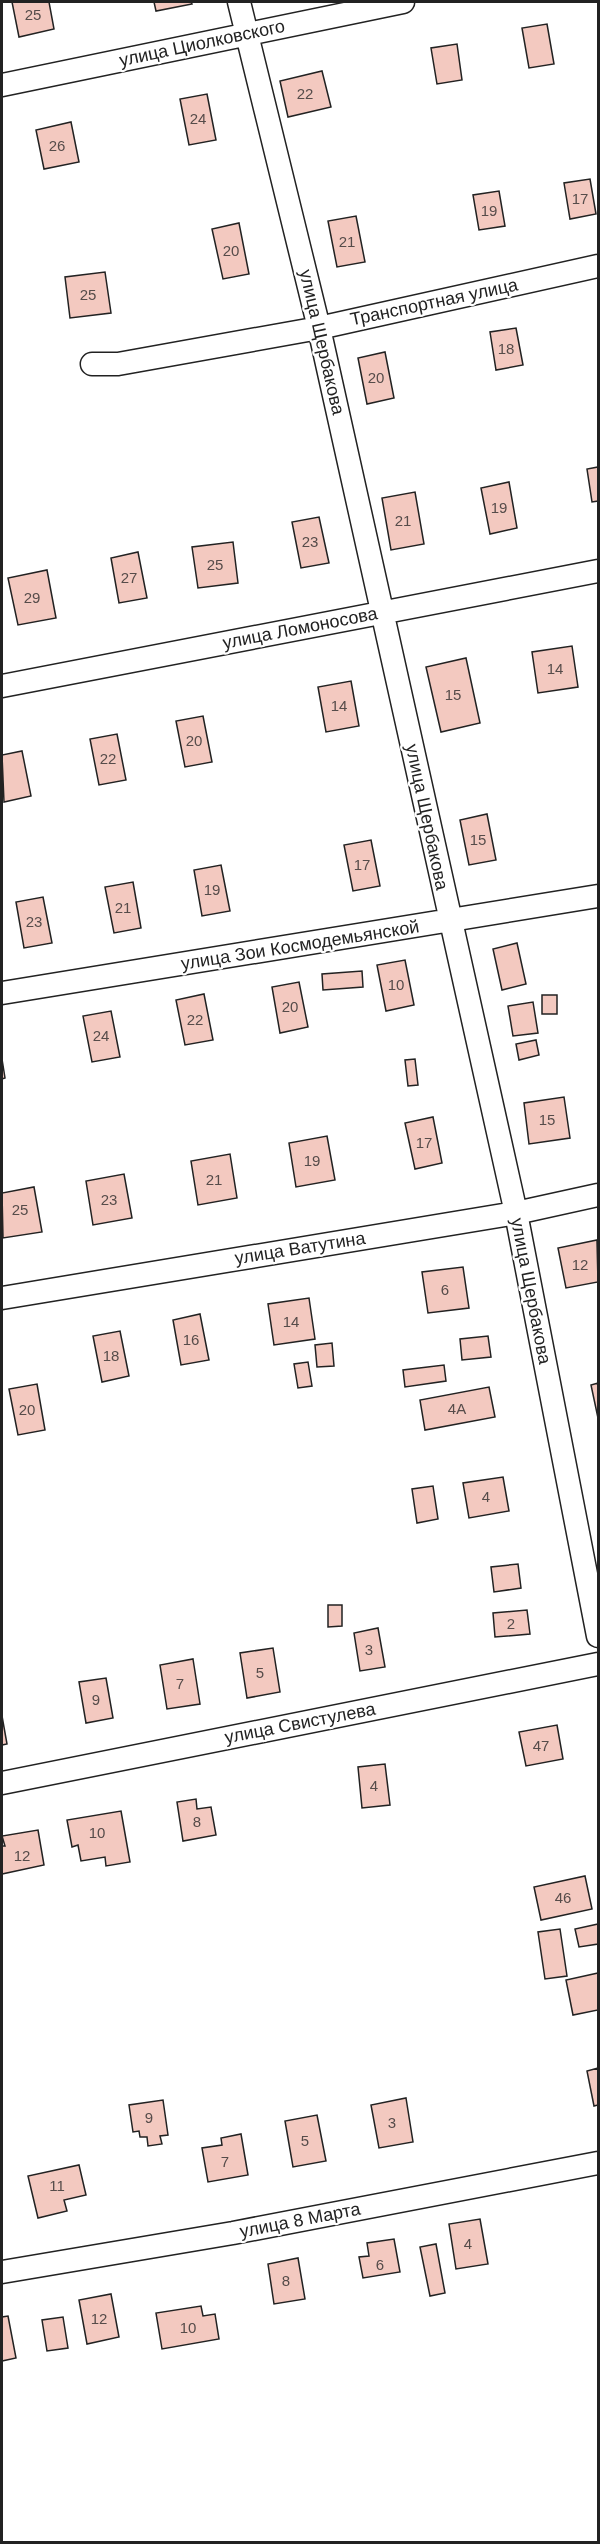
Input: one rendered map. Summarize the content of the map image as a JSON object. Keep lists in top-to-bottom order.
{
  "streets": {
    "street": [
      "улица Циолковского",
      "Транспортная улица",
      "улица Щербакова",
      "улица Ломоносова",
      "улица Зои Космодемьянской",
      "улица Ватутина",
      "улица Свистулева",
      "улица 8 Марта"
    ]
  },
  "crossings": [
    ["улица Циолковского", "улица Щербакова"],
    ["Транспортная улица", "улица Щербакова"],
    ["улица Щербакова", "улица Ломоносова"],
    ["улица Щербакова", "улица Зои Космодемьянской"],
    ["улица Щербакова", "улица Ватутина"]
  ],
  "house_numbers": [
    "25",
    "22",
    "24",
    "26",
    "17",
    "19",
    "21",
    "20",
    "25",
    "18",
    "20",
    "19",
    "21",
    "23",
    "25",
    "27",
    "29",
    "14",
    "15",
    "14",
    "20",
    "22",
    "15",
    "17",
    "19",
    "21",
    "23",
    "10",
    "20",
    "22",
    "24",
    "15",
    "17",
    "19",
    "21",
    "23",
    "25",
    "12",
    "6",
    "14",
    "16",
    "18",
    "4А",
    "20",
    "4",
    "2",
    "3",
    "5",
    "7",
    "9",
    "47",
    "4",
    "8",
    "10",
    "12",
    "46",
    "9",
    "3",
    "5",
    "7",
    "11",
    "4",
    "6",
    "8",
    "12",
    "10"
  ]
}
